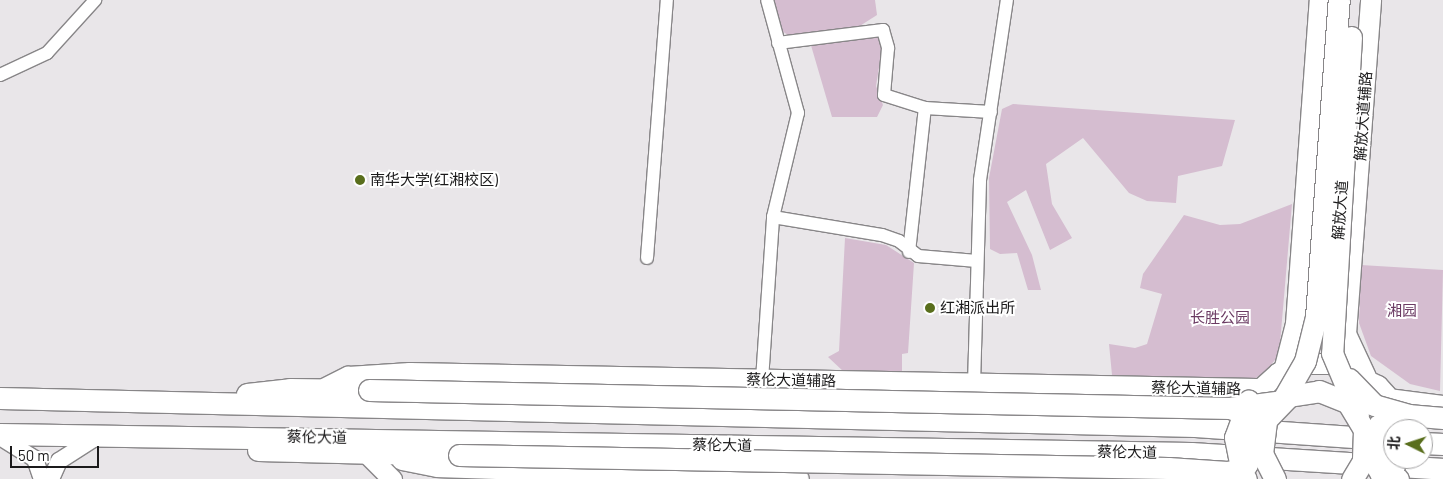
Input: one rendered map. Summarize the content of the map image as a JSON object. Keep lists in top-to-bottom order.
{
  "streets": {
    "highway": ["解放大道", "蔡伦大道"],
    "main road": ["解放大道辅路", "蔡伦大道辅路"]
  },
  "parks": ["湘园", "长胜公园"],
  "places": ["南华大学(红湘校区)", "红湘派出所"],
  "scale_bar": "50 m",
  "north": "left"
}
